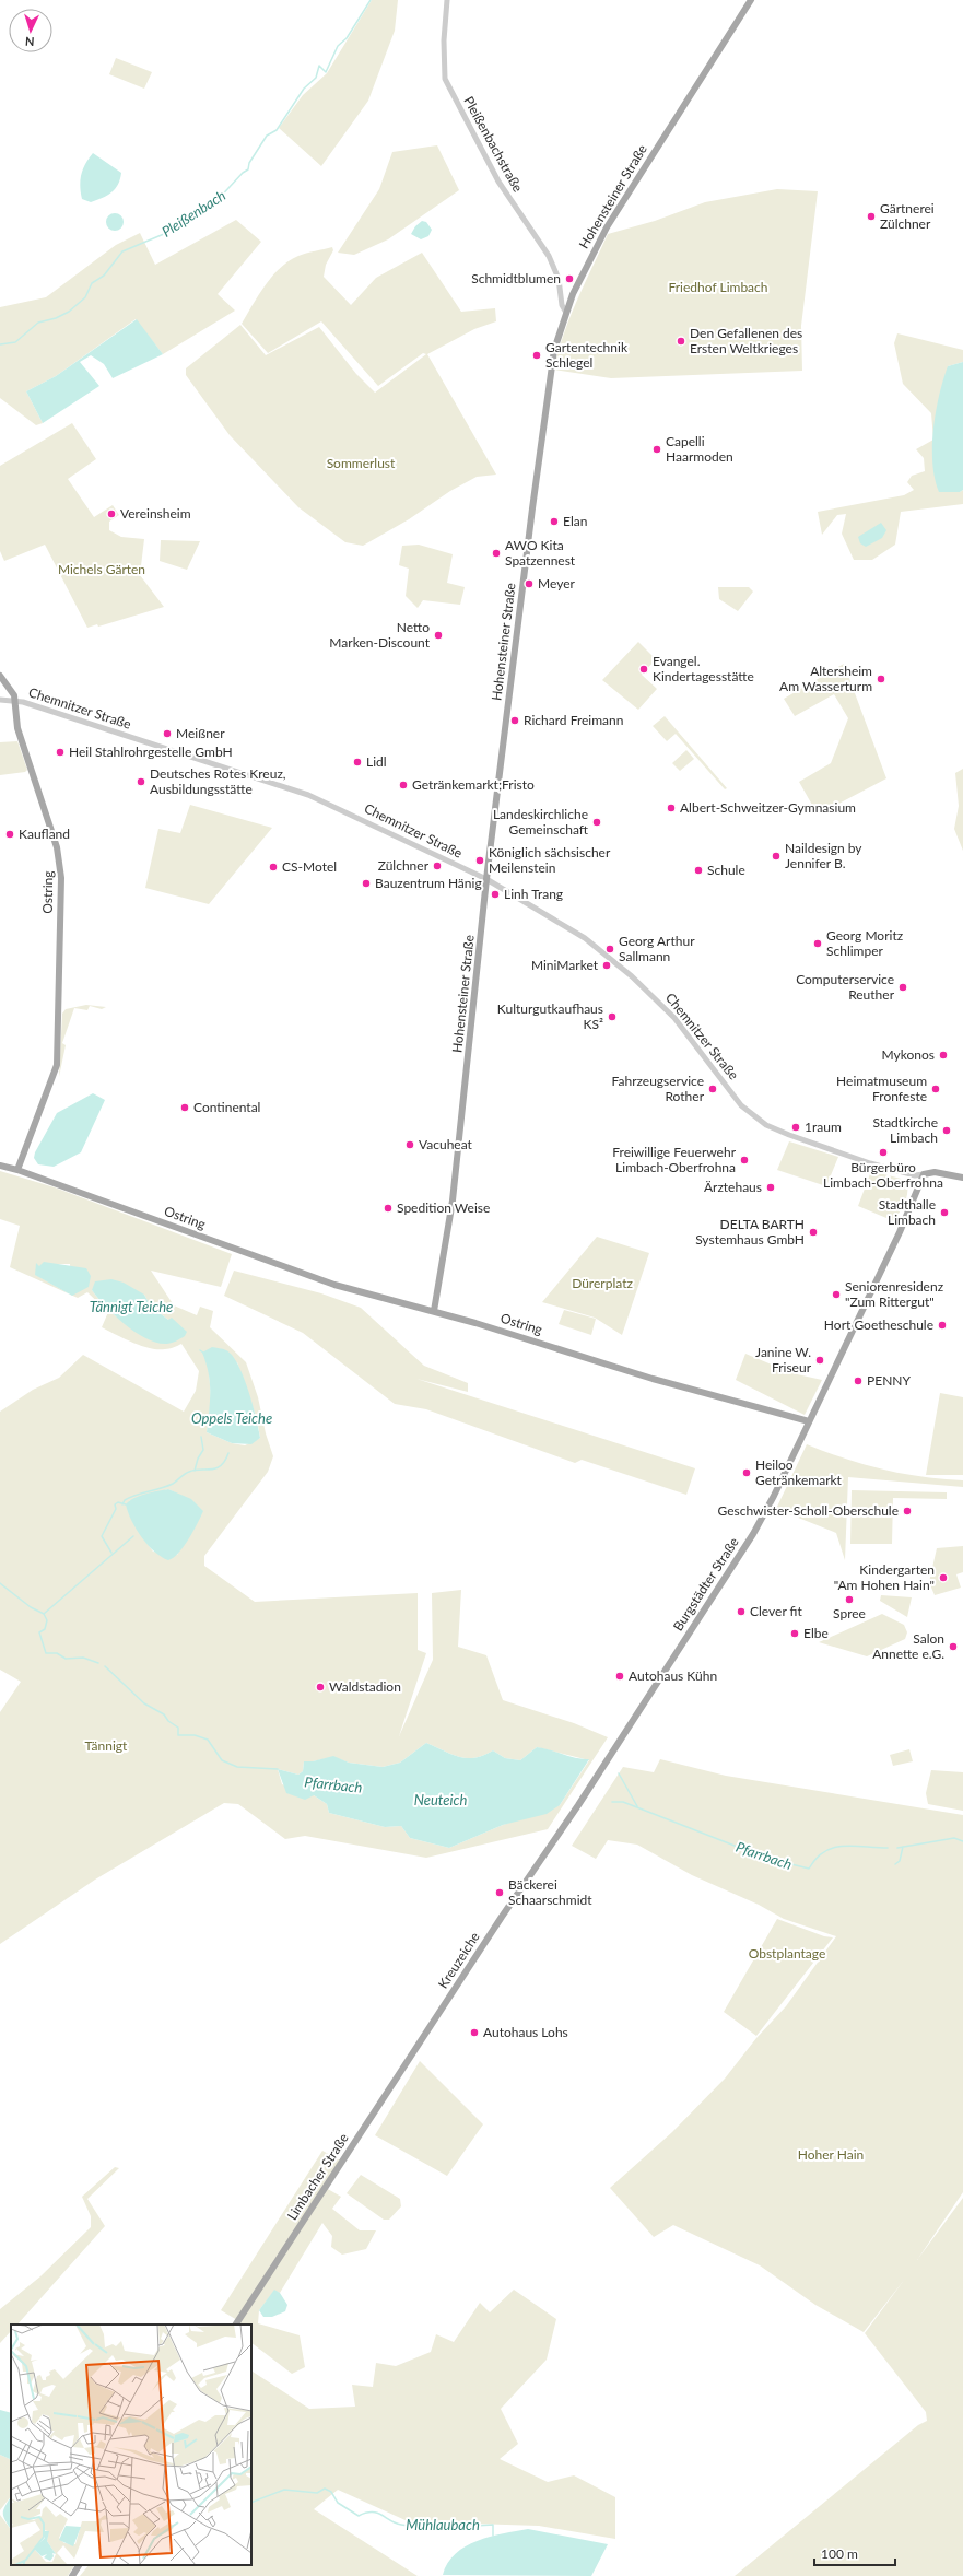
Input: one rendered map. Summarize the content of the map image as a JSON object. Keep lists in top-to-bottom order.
{
  "streets": {
    "main road": [
      "Hohensteiner Straße",
      "Chemnitzer Straße",
      "Ostring",
      "Burgstädter Straße",
      "Kreuzeiche",
      "Limbacher Straße"
    ],
    "street": ["Pleißenbachstraße"]
  },
  "crossings": [
    ["Pleißenbachstraße", "Hohensteiner Straße"],
    ["Hohensteiner Straße", "Chemnitzer Straße"],
    ["Hohensteiner Straße", "Ostring"],
    ["Chemnitzer Straße", "Ostring"],
    ["Chemnitzer Straße", "Burgstädter Straße"],
    ["Ostring", "Burgstädter Straße"],
    ["Burgstädter Straße", "Kreuzeiche"],
    ["Kreuzeiche", "Limbacher Straße"]
  ],
  "water": [
    "Pleißenbach",
    "Tännigt Teiche",
    "Oppels Teiche",
    "Pfarrbach",
    "Neuteich",
    "Mühlaubach"
  ],
  "parks": [
    "Friedhof Limbach",
    "Sommerlust",
    "Michels Gärten",
    "Dürerplatz",
    "Tännigt",
    "Obstplantage",
    "Hoher Hain"
  ],
  "places": [
    "Gärtnerei Zülchner",
    "Schmidtblumen",
    "Den Gefallenen des Ersten Weltkrieges",
    "Gartentechnik Schlegel",
    "Capelli Haarmoden",
    "Vereinsheim",
    "Elan",
    "AWO Kita Spatzennest",
    "Meyer",
    "Netto Marken-Discount",
    "Evangel. Kindertagesstätte",
    "Altersheim Am Wasserturm",
    "Richard Freimann",
    "Meißner",
    "Heil Stahlrohrgestelle GmbH",
    "Lidl",
    "Deutsches Rotes Kreuz, Ausbildungsstätte",
    "Getränkemarkt;Fristo",
    "Albert-Schweitzer-Gymnasium",
    "Landeskirchliche Gemeinschaft",
    "Kaufland",
    "Naildesign by Jennifer B.",
    "Königlich sächsischer Meilenstein",
    "Zülchner",
    "CS-Motel",
    "Schule",
    "Bauzentrum Hänig",
    "Linh Trang",
    "Georg Moritz Schlimper",
    "Georg Arthur Sallmann",
    "MiniMarket",
    "Computerservice Reuther",
    "Kulturgutkaufhaus KS²",
    "Mykonos",
    "Fahrzeugservice Rother",
    "Heimatmuseum Fronfeste",
    "Continental",
    "1raum",
    "Stadtkirche Limbach",
    "Vacuheat",
    "Bürgerbüro Limbach-Oberfrohna",
    "Freiwillige Feuerwehr Limbach-Oberfrohna",
    "Ärztehaus",
    "Spedition Weise",
    "Stadthalle Limbach",
    "DELTA BARTH Systemhaus GmbH",
    "Seniorenresidenz \"Zum Rittergut\"",
    "Hort Goetheschule",
    "Janine W. Friseur",
    "PENNY",
    "Heiloo Getränkemarkt",
    "Geschwister-Scholl-Oberschule",
    "Kindergarten \"Am Hohen Hain\"",
    "Spree",
    "Clever fit",
    "Elbe",
    "Salon Annette e.G.",
    "Autohaus Kühn",
    "Waldstadion",
    "Bäckerei Schaarschmidt",
    "Autohaus Lohs"
  ],
  "scale_bar": "100 m",
  "north": "bottom"
}
